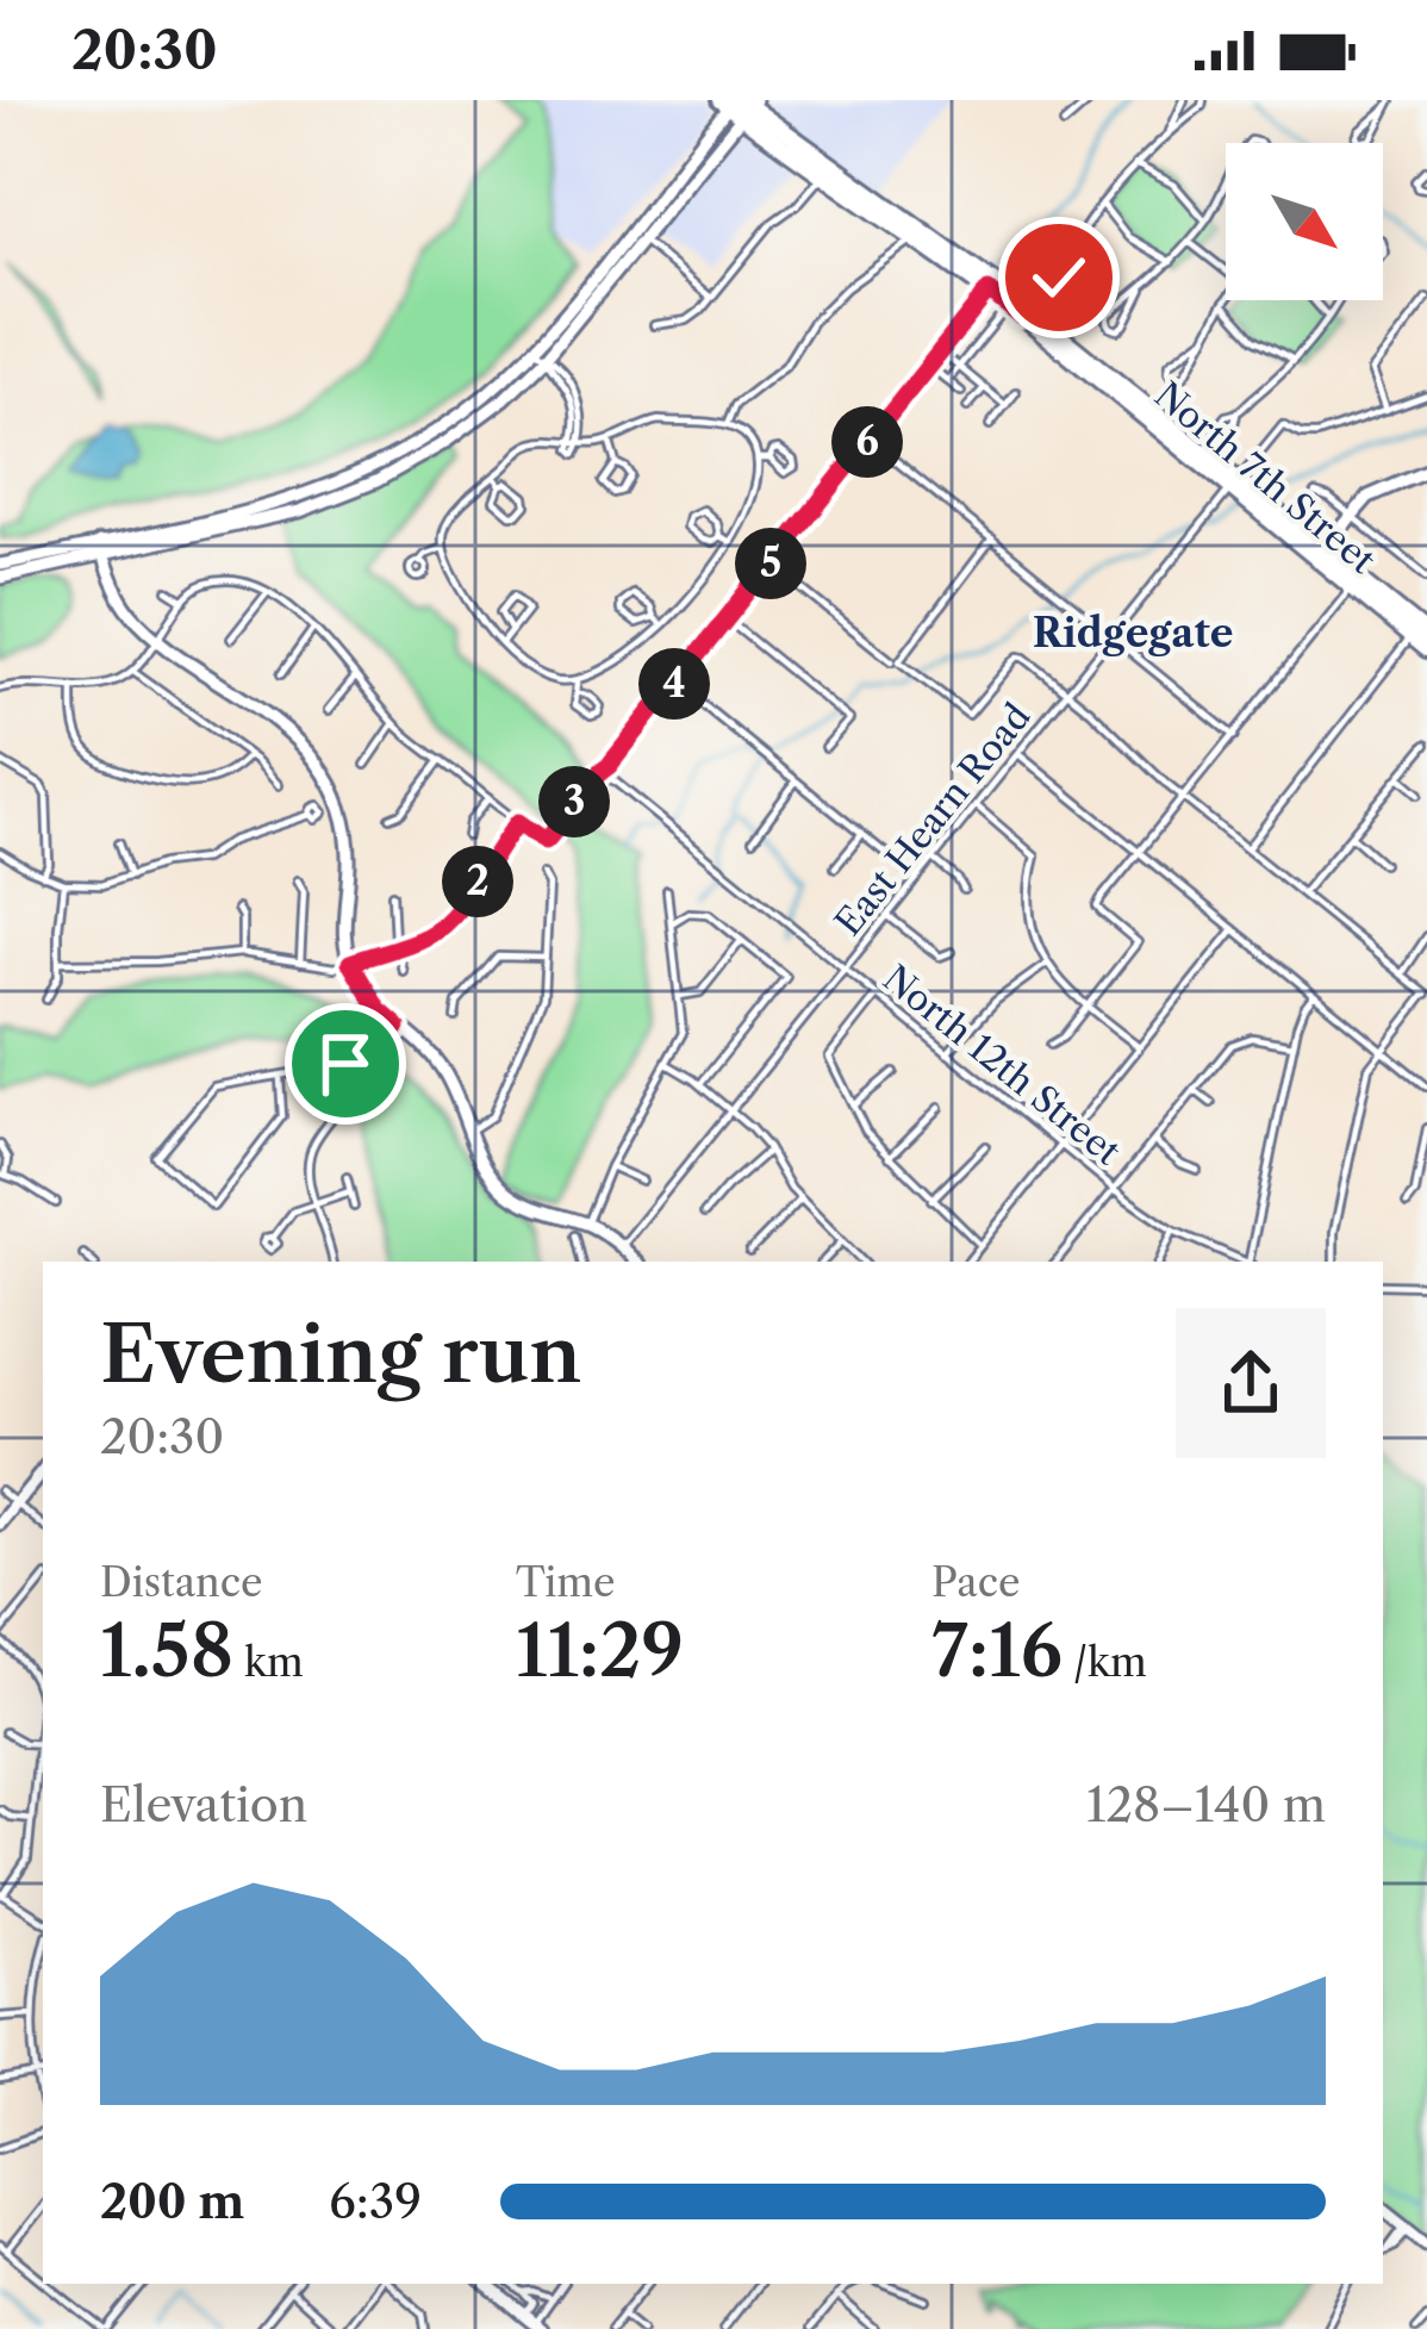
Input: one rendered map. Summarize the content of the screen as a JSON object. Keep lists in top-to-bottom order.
{
  "streets": {
    "main road": ["North 7th Street"],
    "street": ["East Hearn Road", "North 12th Street"]
  },
  "crossings": [
    ["North 7th Street", "East Hearn Road"],
    ["East Hearn Road", "North 12th Street"]
  ],
  "districts": ["Ridgegate"],
  "north": "bottom right",
  "page": {
    "status": "20:30",
    "pins": [
      "6",
      "5",
      "4",
      "3",
      "2"
    ],
    "heading": ["Evening run", "20:30"],
    "stats": [
      ["Distance", "1.58 km"],
      ["Time", "11:29"],
      ["Pace", "7:16 /km"]
    ],
    "chart": ["Elevation", "128–140 m"],
    "list": [
      {
        "name": "200 m",
        "note": "6:39"
      }
    ]
  }
}
